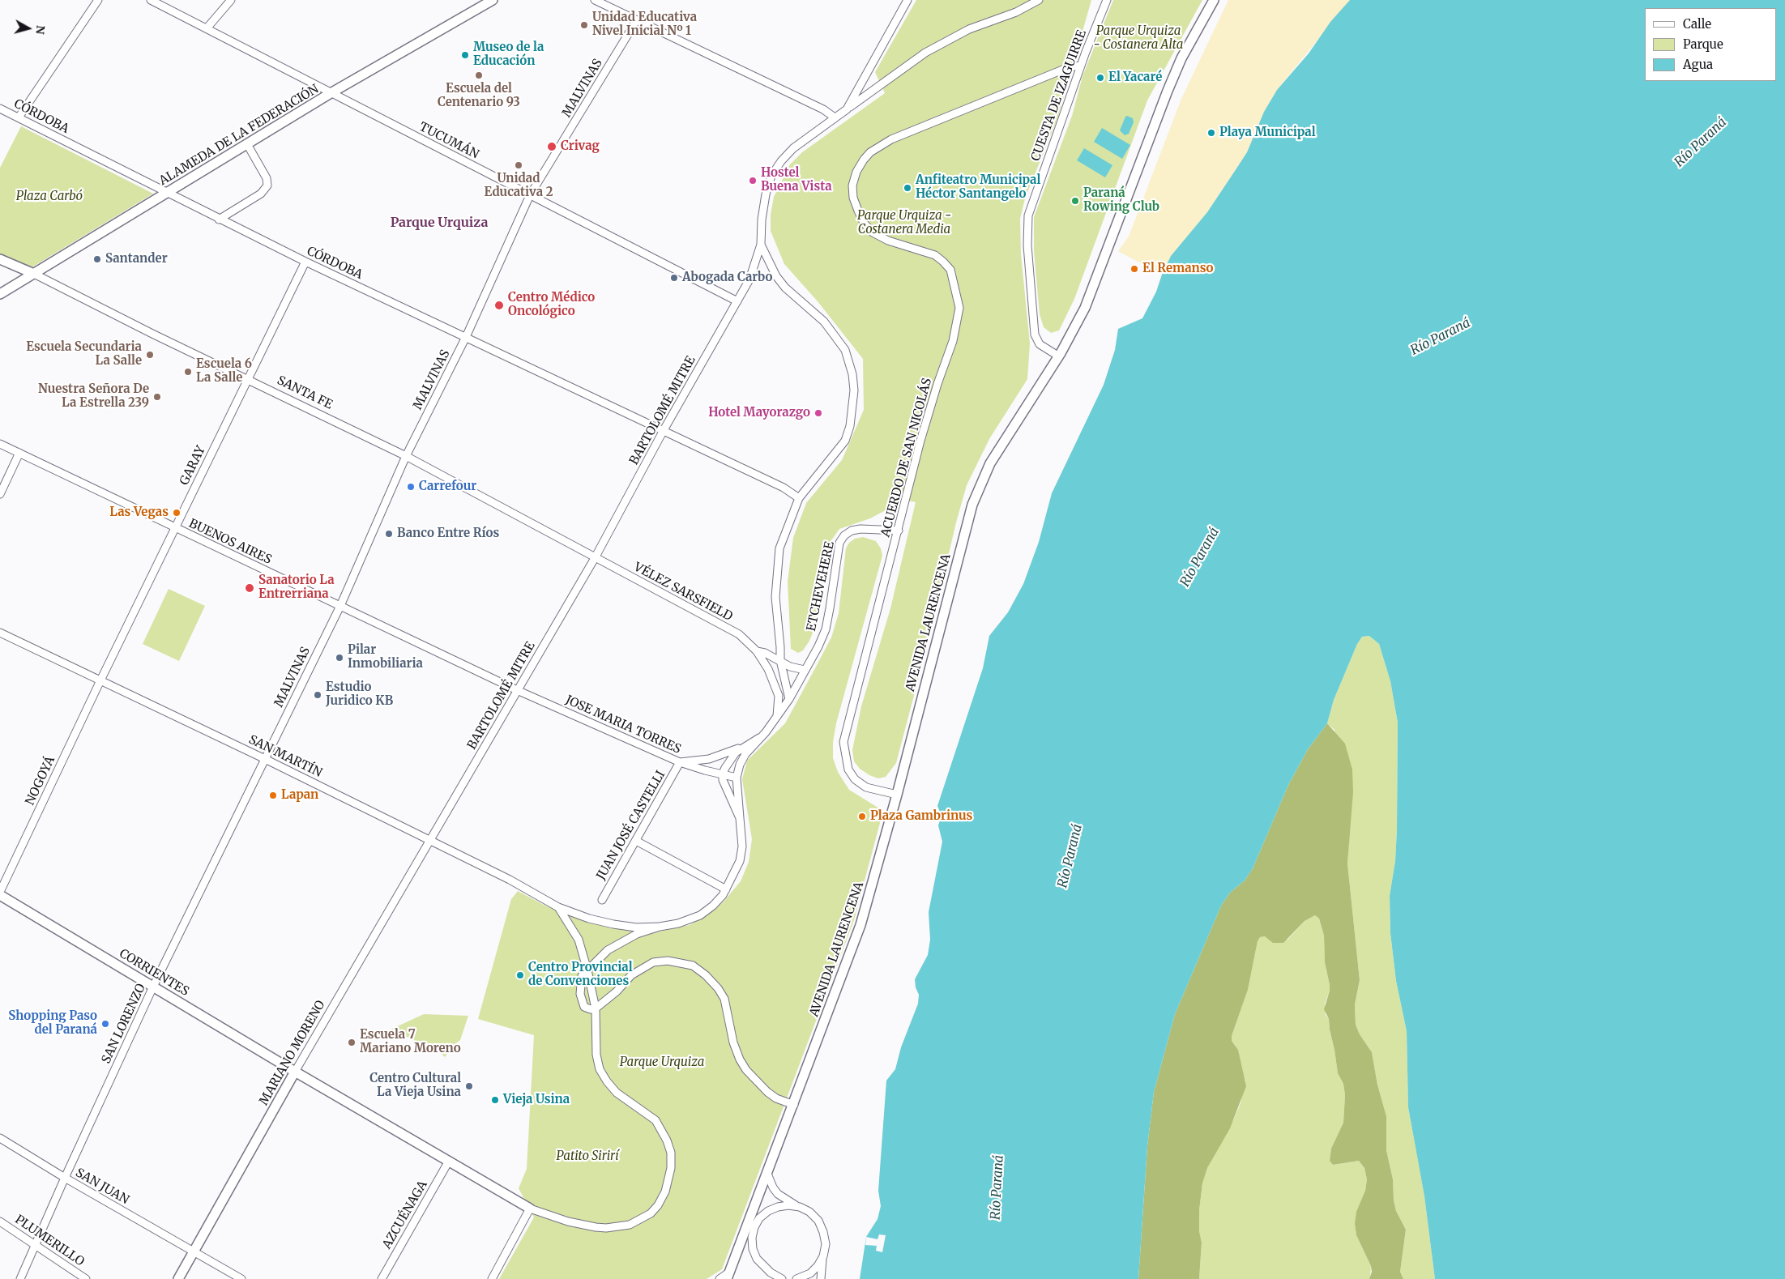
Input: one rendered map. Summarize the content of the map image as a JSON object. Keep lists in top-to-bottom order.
{
  "streets": {
    "street": [
      "MALVINAS",
      "CUESTA DE IZAGUIRRE",
      "CÓRDOBA",
      "ALAMEDA DE LA FEDERACIÓN",
      "TUCUMÁN",
      "SANTA FE",
      "BARTOLOMÉ MITRE",
      "ACUERDO DE SAN NICOLÁS",
      "GARAY",
      "BUENOS AIRES",
      "ETCHEVEHERE",
      "VÉLEZ SARSFIELD",
      "AVENIDA LAURENCENA",
      "JOSE MARIA TORRES",
      "SAN MARTÍN",
      "NOGOYÁ",
      "JUAN JOSÉ CASTELLI",
      "CORRIENTES",
      "SAN LORENZO",
      "MARIANO MORENO",
      "SAN JUAN",
      "AZCUÉNAGA",
      "PLUMERILLO"
    ]
  },
  "crossings": [
    ["MALVINAS", "CÓRDOBA"],
    ["MALVINAS", "TUCUMÁN"],
    ["MALVINAS", "SANTA FE"],
    ["MALVINAS", "BUENOS AIRES"],
    ["MALVINAS", "SAN MARTÍN"],
    ["MALVINAS", "SAN LORENZO"],
    ["CUESTA DE IZAGUIRRE", "ACUERDO DE SAN NICOLÁS"],
    ["CUESTA DE IZAGUIRRE", "AVENIDA LAURENCENA"],
    ["CÓRDOBA", "ALAMEDA DE LA FEDERACIÓN"],
    ["CÓRDOBA", "BARTOLOMÉ MITRE"],
    ["CÓRDOBA", "GARAY"],
    ["ALAMEDA DE LA FEDERACIÓN", "TUCUMÁN"],
    ["ALAMEDA DE LA FEDERACIÓN", "SANTA FE"],
    ["TUCUMÁN", "BARTOLOMÉ MITRE"],
    ["SANTA FE", "BARTOLOMÉ MITRE"],
    ["SANTA FE", "GARAY"],
    ["SANTA FE", "VÉLEZ SARSFIELD"],
    ["BARTOLOMÉ MITRE", "BUENOS AIRES"],
    ["BARTOLOMÉ MITRE", "VÉLEZ SARSFIELD"],
    ["BARTOLOMÉ MITRE", "JOSE MARIA TORRES"],
    ["BARTOLOMÉ MITRE", "SAN MARTÍN"],
    ["BARTOLOMÉ MITRE", "MARIANO MORENO"],
    ["ACUERDO DE SAN NICOLÁS", "ETCHEVEHERE"],
    ["ACUERDO DE SAN NICOLÁS", "AVENIDA LAURENCENA"],
    ["GARAY", "BUENOS AIRES"],
    ["GARAY", "SAN MARTÍN"],
    ["GARAY", "NOGOYÁ"],
    ["BUENOS AIRES", "JOSE MARIA TORRES"],
    ["ETCHEVEHERE", "VÉLEZ SARSFIELD"],
    ["JOSE MARIA TORRES", "JUAN JOSÉ CASTELLI"],
    ["SAN MARTÍN", "NOGOYÁ"],
    ["SAN MARTÍN", "SAN LORENZO"],
    ["SAN MARTÍN", "MARIANO MORENO"],
    ["CORRIENTES", "SAN LORENZO"],
    ["CORRIENTES", "MARIANO MORENO"],
    ["CORRIENTES", "AZCUÉNAGA"],
    ["SAN LORENZO", "SAN JUAN"],
    ["SAN LORENZO", "PLUMERILLO"],
    ["MARIANO MORENO", "SAN JUAN"]
  ],
  "districts": ["Parque Urquiza"],
  "water": ["Río Paraná"],
  "parks": [
    "Parque Urquiza - Costanera Alta",
    "Plaza Carbó",
    "Parque Urquiza - Costanera Media",
    "Parque Urquiza",
    "Patito Sirirí"
  ],
  "places": [
    "Unidad Educativa Nivel Inicial Nº 1",
    "Museo de la Educación",
    "Escuela del Centenario 93",
    "El Yacaré",
    "Playa Municipal",
    "Crivag",
    "Unidad Educativa 2",
    "Hostel Buena Vista",
    "Anfiteatro Municipal Héctor Santangelo",
    "Paraná Rowing Club",
    "Santander",
    "El Remanso",
    "Abogada Carbo",
    "Centro Médico Oncológico",
    "Escuela Secundaria La Salle",
    "Escuela 6 La Salle",
    "Nuestra Señora De La Estrella 239",
    "Hotel Mayorazgo",
    "Carrefour",
    "Las Vegas",
    "Banco Entre Ríos",
    "Sanatorio La Entrerriana",
    "Pilar Inmobiliaria",
    "Estudio Juridico KB",
    "Lapan",
    "Plaza Gambrinus",
    "Centro Provincial de Convenciones",
    "Shopping Paso del Paraná",
    "Escuela 7 Mariano Moreno",
    "Centro Cultural La Vieja Usina",
    "Vieja Usina"
  ],
  "legend": ["Calle", "Parque", "Agua"],
  "north": "right"
}
